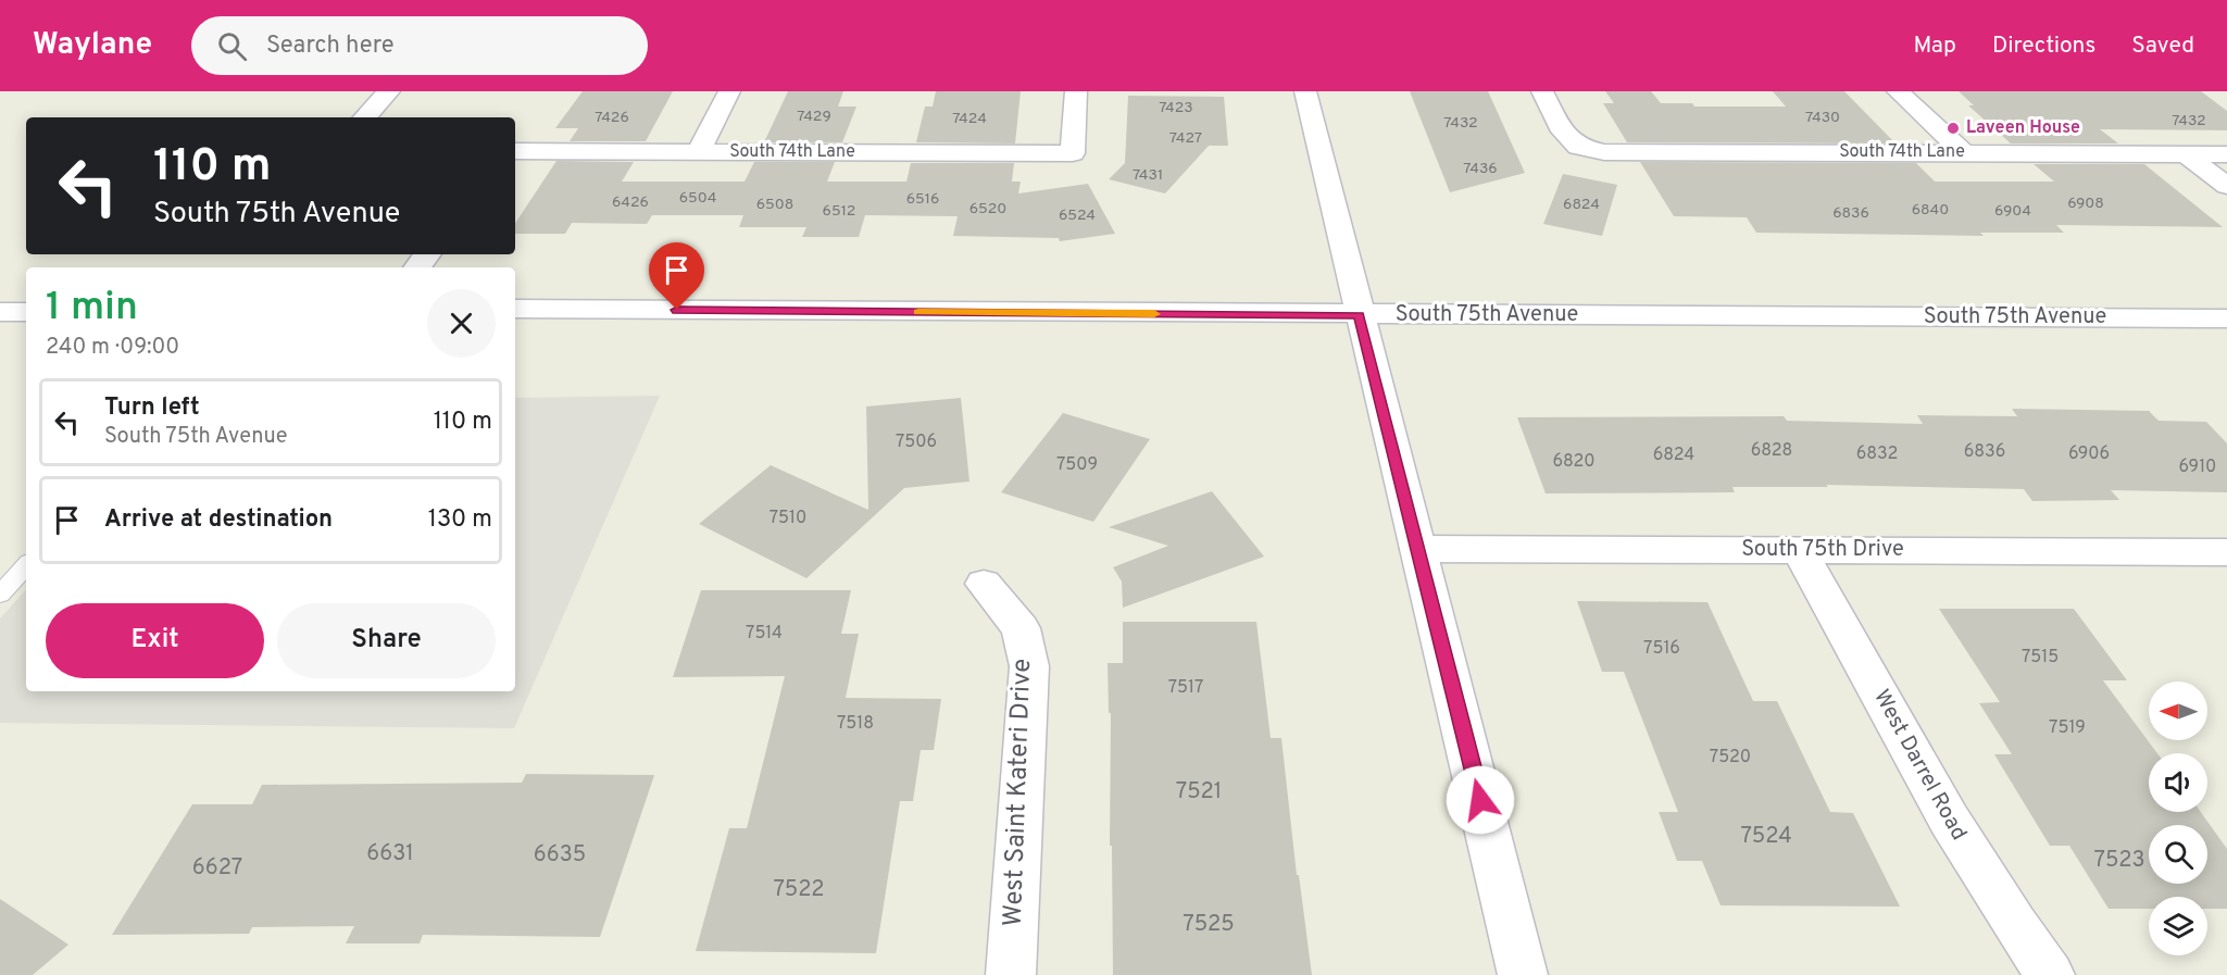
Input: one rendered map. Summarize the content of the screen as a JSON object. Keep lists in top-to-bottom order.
{
  "streets": {
    "street": [
      "South 74th Lane",
      "South 75th Avenue",
      "South 75th Drive",
      "West Darrel Road",
      "West Saint Kateri Drive"
    ]
  },
  "crossings": [
    ["South 75th Drive", "West Darrel Road"]
  ],
  "places": ["Laveen House"],
  "house_numbers": [
    "7423",
    "7429",
    "7426",
    "7430",
    "7424",
    "7432",
    "7432",
    "7427",
    "7436",
    "7431",
    "6504",
    "6516",
    "6426",
    "6908",
    "6508",
    "6824",
    "6520",
    "6840",
    "6512",
    "6904",
    "6836",
    "6524",
    "7506",
    "6828",
    "6836",
    "6832",
    "6906",
    "6824",
    "6820",
    "7509",
    "6910",
    "7510",
    "7514",
    "7516",
    "7515",
    "7517",
    "7518",
    "7519",
    "7520",
    "7521",
    "7524",
    "6631",
    "6635",
    "7523",
    "6627",
    "7522",
    "7525"
  ],
  "north": "left",
  "page": {
    "header": "Waylane",
    "search": "Search here",
    "nav": ["Map", "Directions", "Saved"],
    "turn": ["110 m", "South 75th Avenue"],
    "heading": ["1 min", "240 m · 09:00"],
    "list": [
      {
        "name": "Turn left",
        "note": "South 75th Avenue",
        "value": "110 m"
      },
      {
        "name": "Arrive at destination",
        "value": "130 m"
      }
    ],
    "buttons": ["Exit", "Share"]
  }
}
